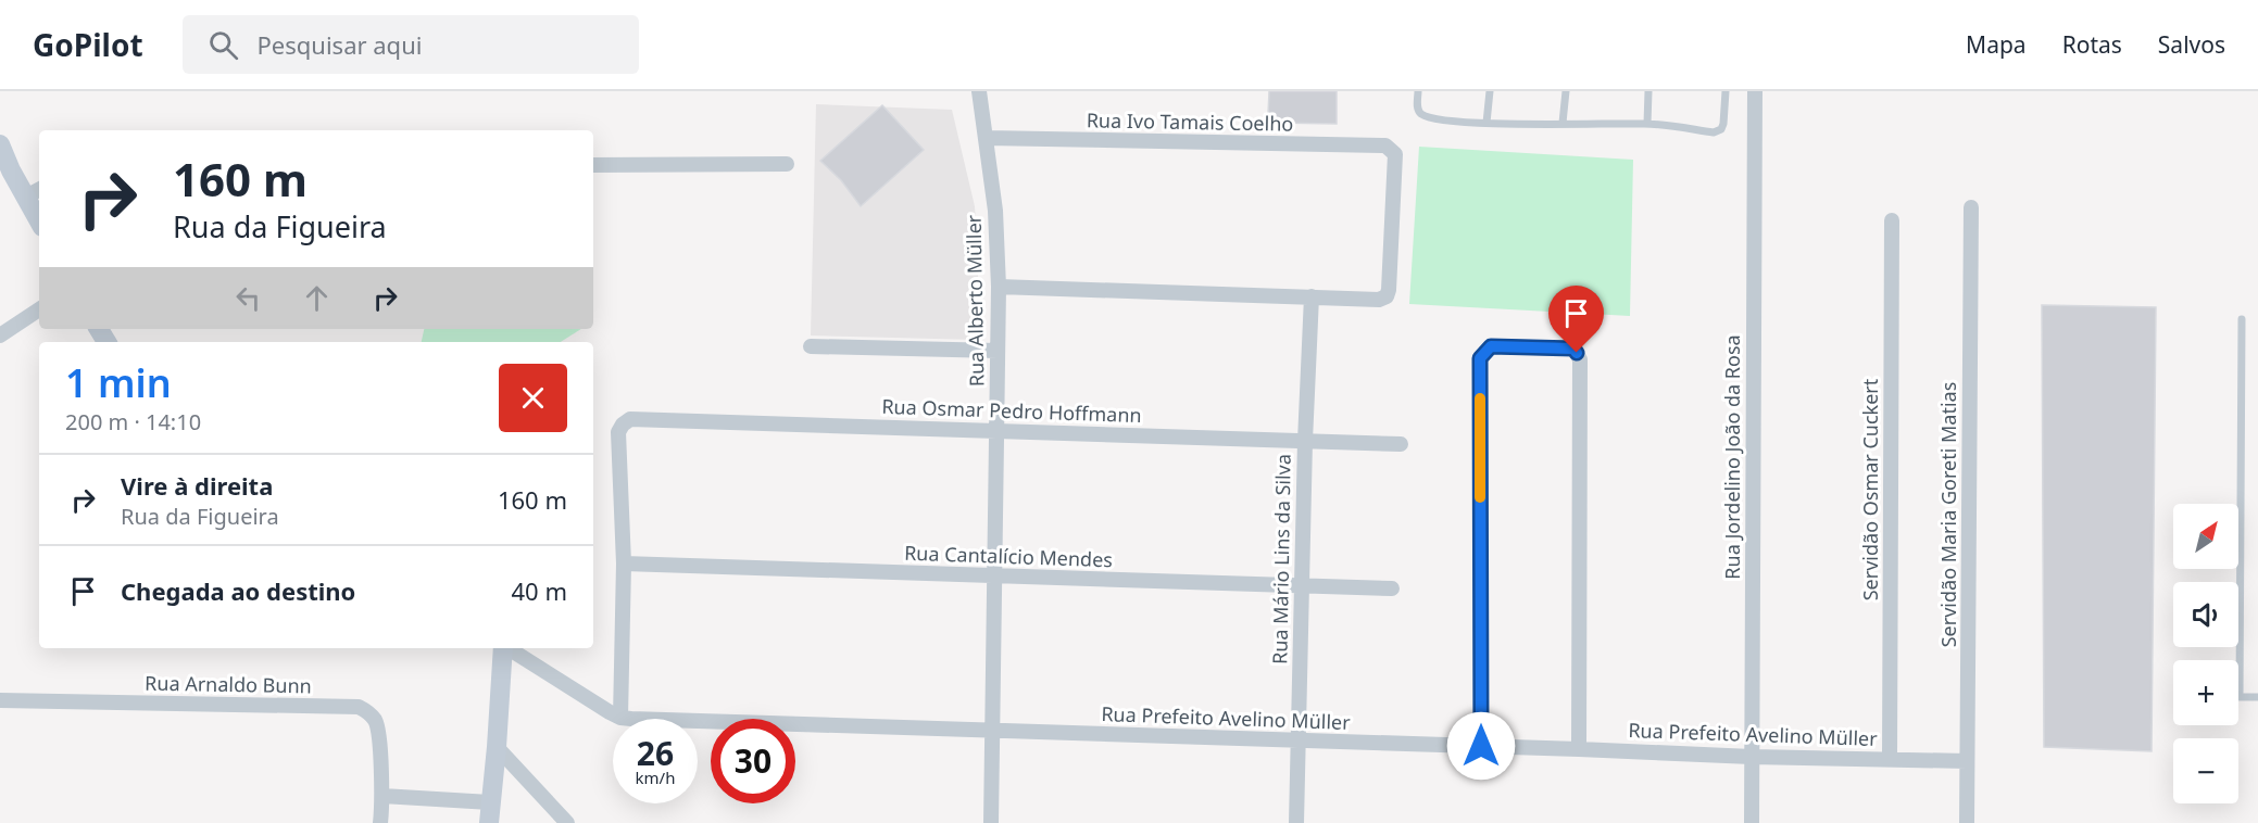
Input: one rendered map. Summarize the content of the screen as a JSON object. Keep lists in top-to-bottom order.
{
  "streets": {
    "street": [
      "Rua Ivo Tamais Coelho",
      "Rua Alberto Müller",
      "Rua Osmar Pedro Hoffmann",
      "Rua Jordelino João da Rosa",
      "Servidão Osmar Cuckert",
      "Servidão Maria Goreti Matias",
      "Rua Cantalício Mendes",
      "Rua Mário Lins da Silva",
      "Rua Arnaldo Bunn",
      "Rua Prefeito Avelino Müller"
    ]
  },
  "crossings": [
    ["Rua Ivo Tamais Coelho", "Rua Alberto Müller"],
    ["Rua Ivo Tamais Coelho", "Rua Mário Lins da Silva"],
    ["Rua Alberto Müller", "Rua Osmar Pedro Hoffmann"],
    ["Rua Alberto Müller", "Rua Cantalício Mendes"],
    ["Rua Alberto Müller", "Rua Prefeito Avelino Müller"],
    ["Rua Osmar Pedro Hoffmann", "Rua Cantalício Mendes"],
    ["Rua Osmar Pedro Hoffmann", "Rua Mário Lins da Silva"],
    ["Rua Jordelino João da Rosa", "Rua Prefeito Avelino Müller"],
    ["Servidão Osmar Cuckert", "Rua Prefeito Avelino Müller"],
    ["Servidão Maria Goreti Matias", "Rua Prefeito Avelino Müller"],
    ["Rua Cantalício Mendes", "Rua Mário Lins da Silva"],
    ["Rua Mário Lins da Silva", "Rua Prefeito Avelino Müller"]
  ],
  "north": "top right",
  "page": {
    "header": "GoPilot",
    "search": "Pesquisar aqui",
    "nav": ["Mapa", "Rotas", "Salvos"],
    "turn": ["160 m", "Rua da Figueira"],
    "heading": ["1 min", "200 m · 14:10"],
    "list": [
      {
        "name": "Vire à direita",
        "note": "Rua da Figueira",
        "value": "160 m"
      },
      {
        "name": "Chegada ao destino",
        "value": "40 m"
      }
    ],
    "map_buttons": ["+", "−"],
    "speed": "26 km/h",
    "limit": "30"
  }
}
